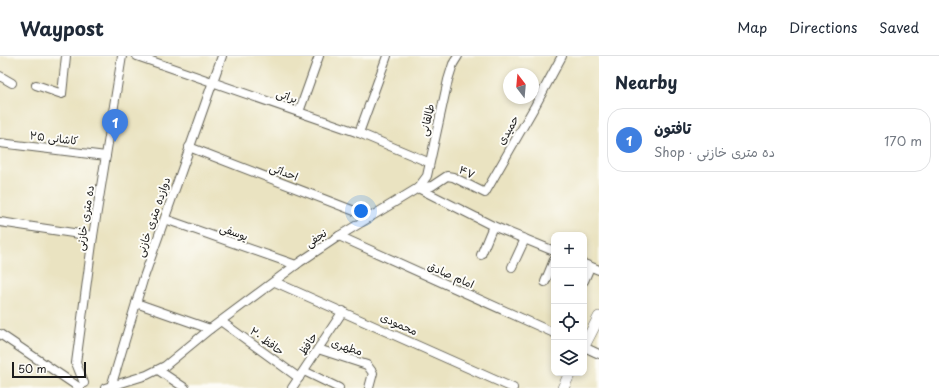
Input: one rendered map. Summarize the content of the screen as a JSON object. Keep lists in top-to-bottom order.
{
  "streets": {
    "street": [
      "براتی",
      "طالقانی",
      "حمیدی",
      "کاشانی ۲۵",
      "احداثی",
      "۴۷",
      "دوازده متری خازنی",
      "ده متری خازنی",
      "یوسفی",
      "نجفی",
      "امام صادق",
      "محمودی",
      "حافظ ۲۰",
      "حافظ",
      "مطهری"
    ]
  },
  "crossings": [
    ["براتی", "طالقانی"],
    ["براتی", "دوازده متری خازنی"],
    ["طالقانی", "۴۷"],
    ["طالقانی", "نجفی"],
    ["حمیدی", "۴۷"],
    ["کاشانی ۲۵", "ده متری خازنی"],
    ["احداثی", "دوازده متری خازنی"],
    ["احداثی", "نجفی"],
    ["۴۷", "نجفی"],
    ["دوازده متری خازنی", "یوسفی"],
    ["دوازده متری خازنی", "نجفی"],
    ["یوسفی", "نجفی"],
    ["نجفی", "امام صادق"],
    ["نجفی", "محمودی"],
    ["نجفی", "حافظ ۲۰"],
    ["محمودی", "حافظ"],
    ["حافظ ۲۰", "حافظ"],
    ["حافظ", "مطهری"]
  ],
  "scale_bar": "50 m",
  "north": "top",
  "page": {
    "header": "Waypost",
    "nav": ["Map", "Directions", "Saved"],
    "heading": "Nearby",
    "list": [
      {
        "mark": "1",
        "name": "تافتون",
        "note": "Shop · ده متری خازنی",
        "value": "170 m"
      }
    ],
    "pins": "1",
    "map_buttons": ["+", "−"],
    "scale": "50 m"
  }
}
